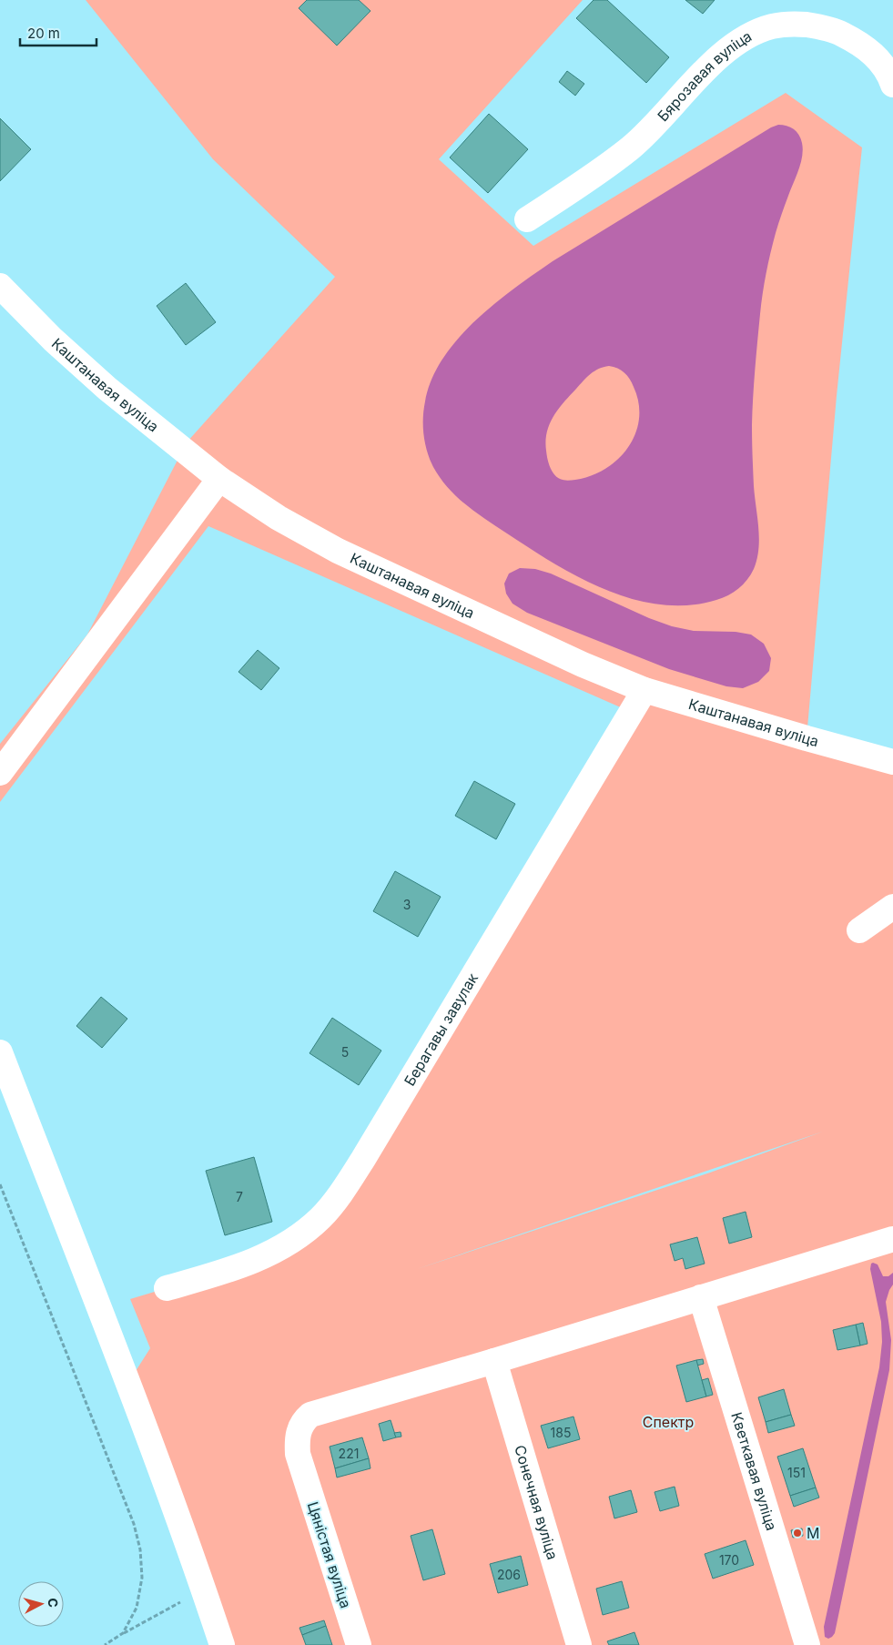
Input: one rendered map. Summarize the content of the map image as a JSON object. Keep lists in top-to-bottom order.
{
  "streets": {
    "street": [
      "Бярозавая вуліца",
      "Каштанавая вуліца",
      "Берагавы завулак",
      "Кветкавая вуліца",
      "Сонечная вуліца",
      "Цяністая вуліца"
    ]
  },
  "crossings": [
    ["Каштанавая вуліца", "Берагавы завулак"],
    ["Кветкавая вуліца", "Цяністая вуліца"],
    ["Сонечная вуліца", "Цяністая вуліца"]
  ],
  "parks": ["Спектр"],
  "places": ["М"],
  "house_numbers": [
    "3",
    "5",
    "7",
    "185",
    "221",
    "151",
    "170",
    "206"
  ],
  "scale_bar": "20 m",
  "north": "right"
}
